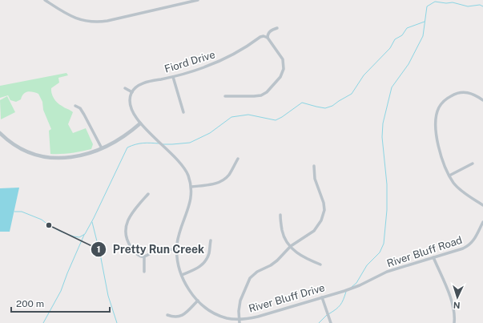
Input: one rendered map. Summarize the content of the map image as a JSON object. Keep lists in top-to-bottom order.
{
  "streets": {
    "street": ["Fiord Drive", "River Bluff Road", "River Bluff Drive"]
  },
  "crossings": [
    ["River Bluff Road", "River Bluff Drive"]
  ],
  "places": ["Pretty Run Creek"],
  "scale_bar": "200 m",
  "north": "bottom"
}
